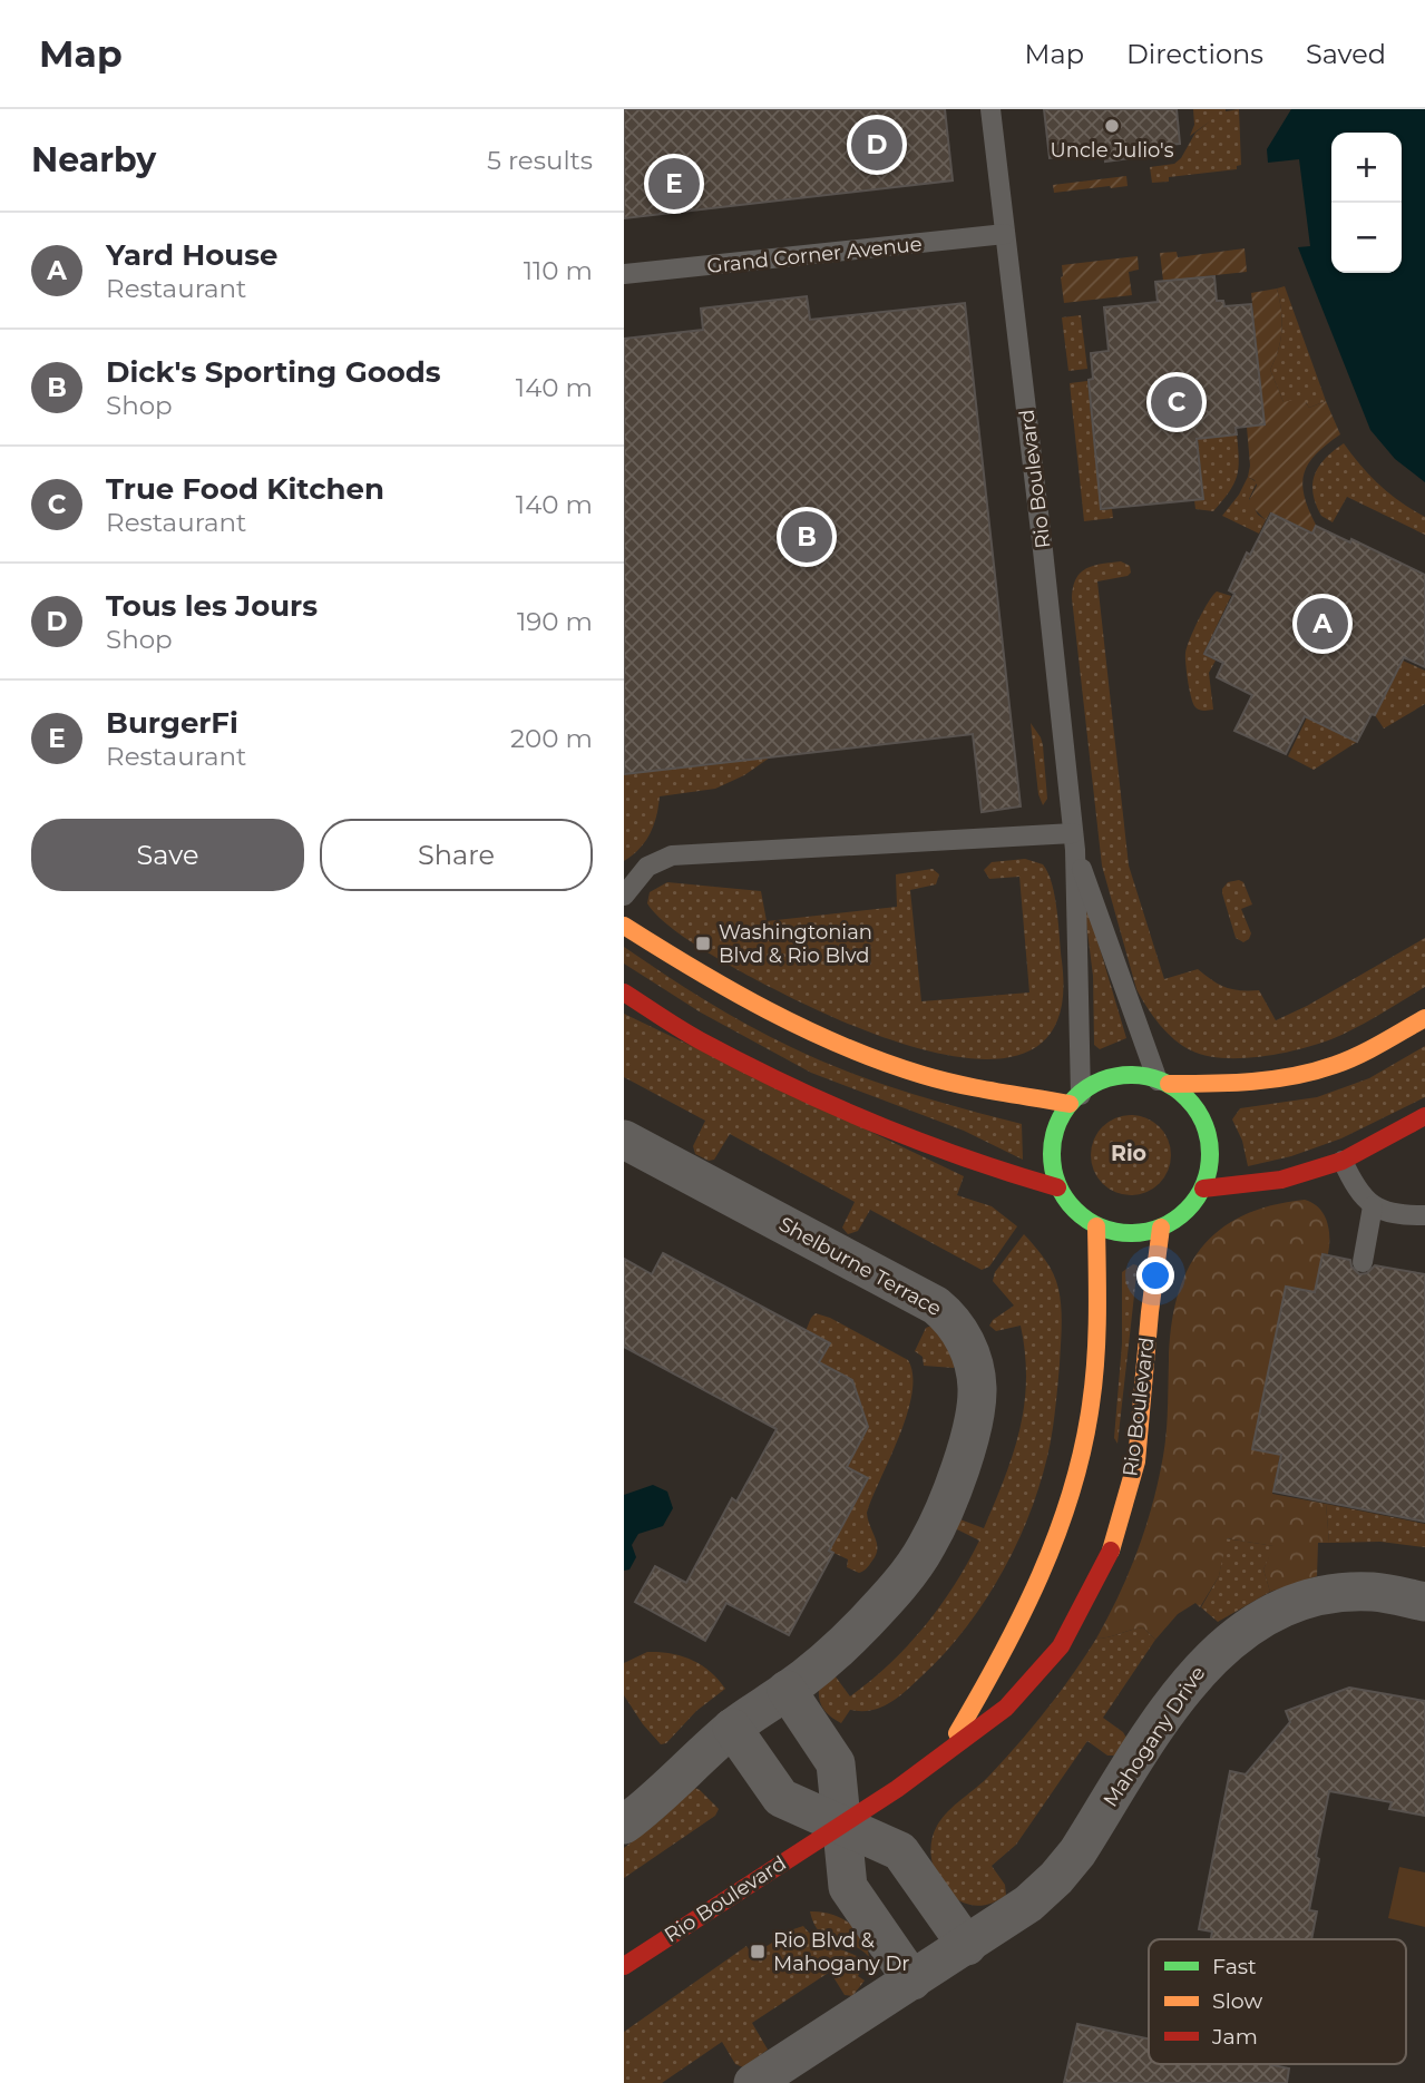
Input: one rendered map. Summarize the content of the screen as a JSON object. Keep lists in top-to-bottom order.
{
  "streets": {
    "street": ["Rio Boulevard", "Shelburne Terrace", "Mahogany Drive"],
    "lane": ["Grand Corner Avenue"]
  },
  "crossings": [
    ["Grand Corner Avenue", "Rio Boulevard"]
  ],
  "districts": ["Rio"],
  "places": {
    "other": ["Uncle Julio's"],
    "transit": ["Washingtonian Blvd & Rio Blvd", "Rio Blvd & Mahogany Dr"]
  },
  "legend": ["Fast", "Slow", "Jam"],
  "page": {
    "header": "Map",
    "nav": ["Map", "Directions", "Saved"],
    "heading": ["Nearby", "5 results"],
    "pins": [
      "D",
      "E",
      "C",
      "B",
      "A"
    ],
    "map_buttons": ["+", "−"],
    "list": [
      {
        "mark": "A",
        "name": "Yard House",
        "note": "Restaurant",
        "value": "110 m"
      },
      {
        "mark": "B",
        "name": "Dick's Sporting Goods",
        "note": "Shop",
        "value": "140 m"
      },
      {
        "mark": "C",
        "name": "True Food Kitchen",
        "note": "Restaurant",
        "value": "140 m"
      },
      {
        "mark": "D",
        "name": "Tous les Jours",
        "note": "Shop",
        "value": "190 m"
      },
      {
        "mark": "E",
        "name": "BurgerFi",
        "note": "Restaurant",
        "value": "200 m"
      }
    ],
    "buttons": ["Save", "Share"]
  }
}
